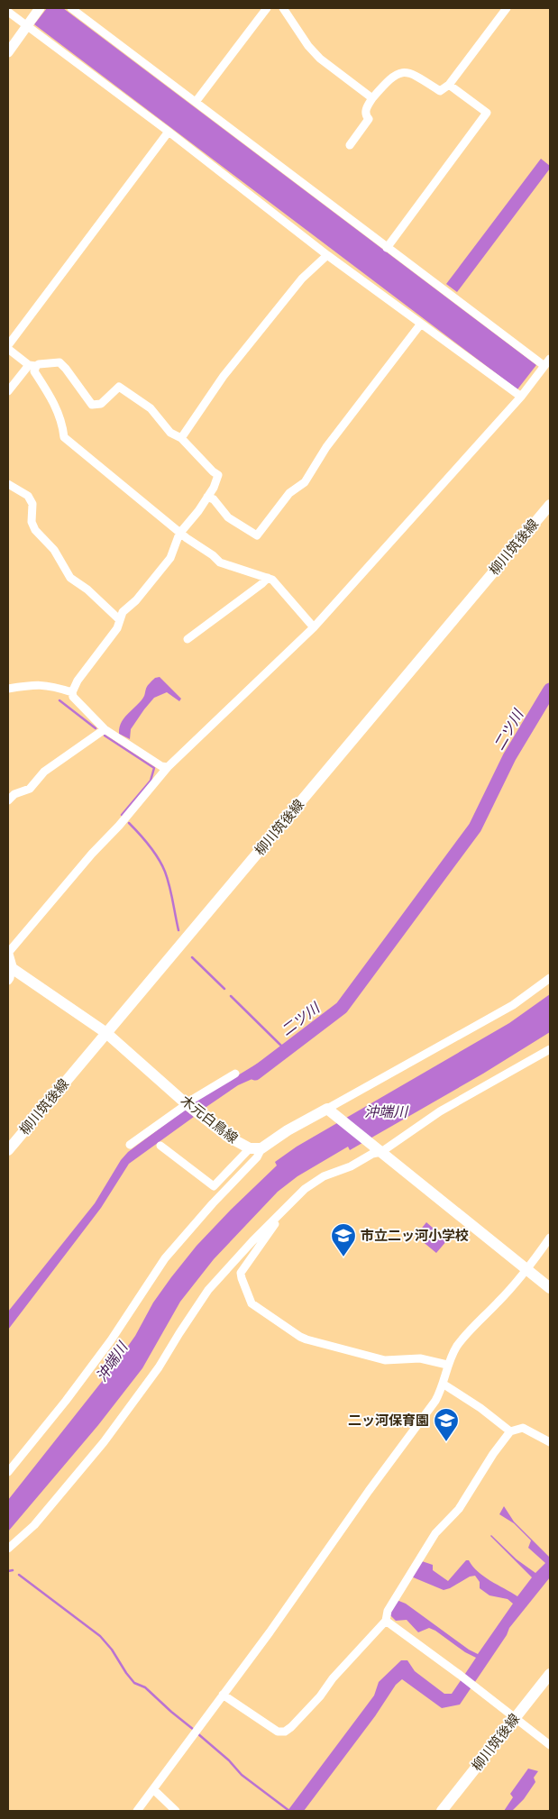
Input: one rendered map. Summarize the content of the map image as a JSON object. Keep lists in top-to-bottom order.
{
  "streets": {
    "main road": ["柳川筑後線", "木元白鳥線"]
  },
  "crossings": [
    ["柳川筑後線", "木元白鳥線"]
  ],
  "water": ["二ツ川", "沖端川"],
  "places": {
    "school or university": ["市立二ッ河小学校", "二ッ河保育園"]
  }
}
